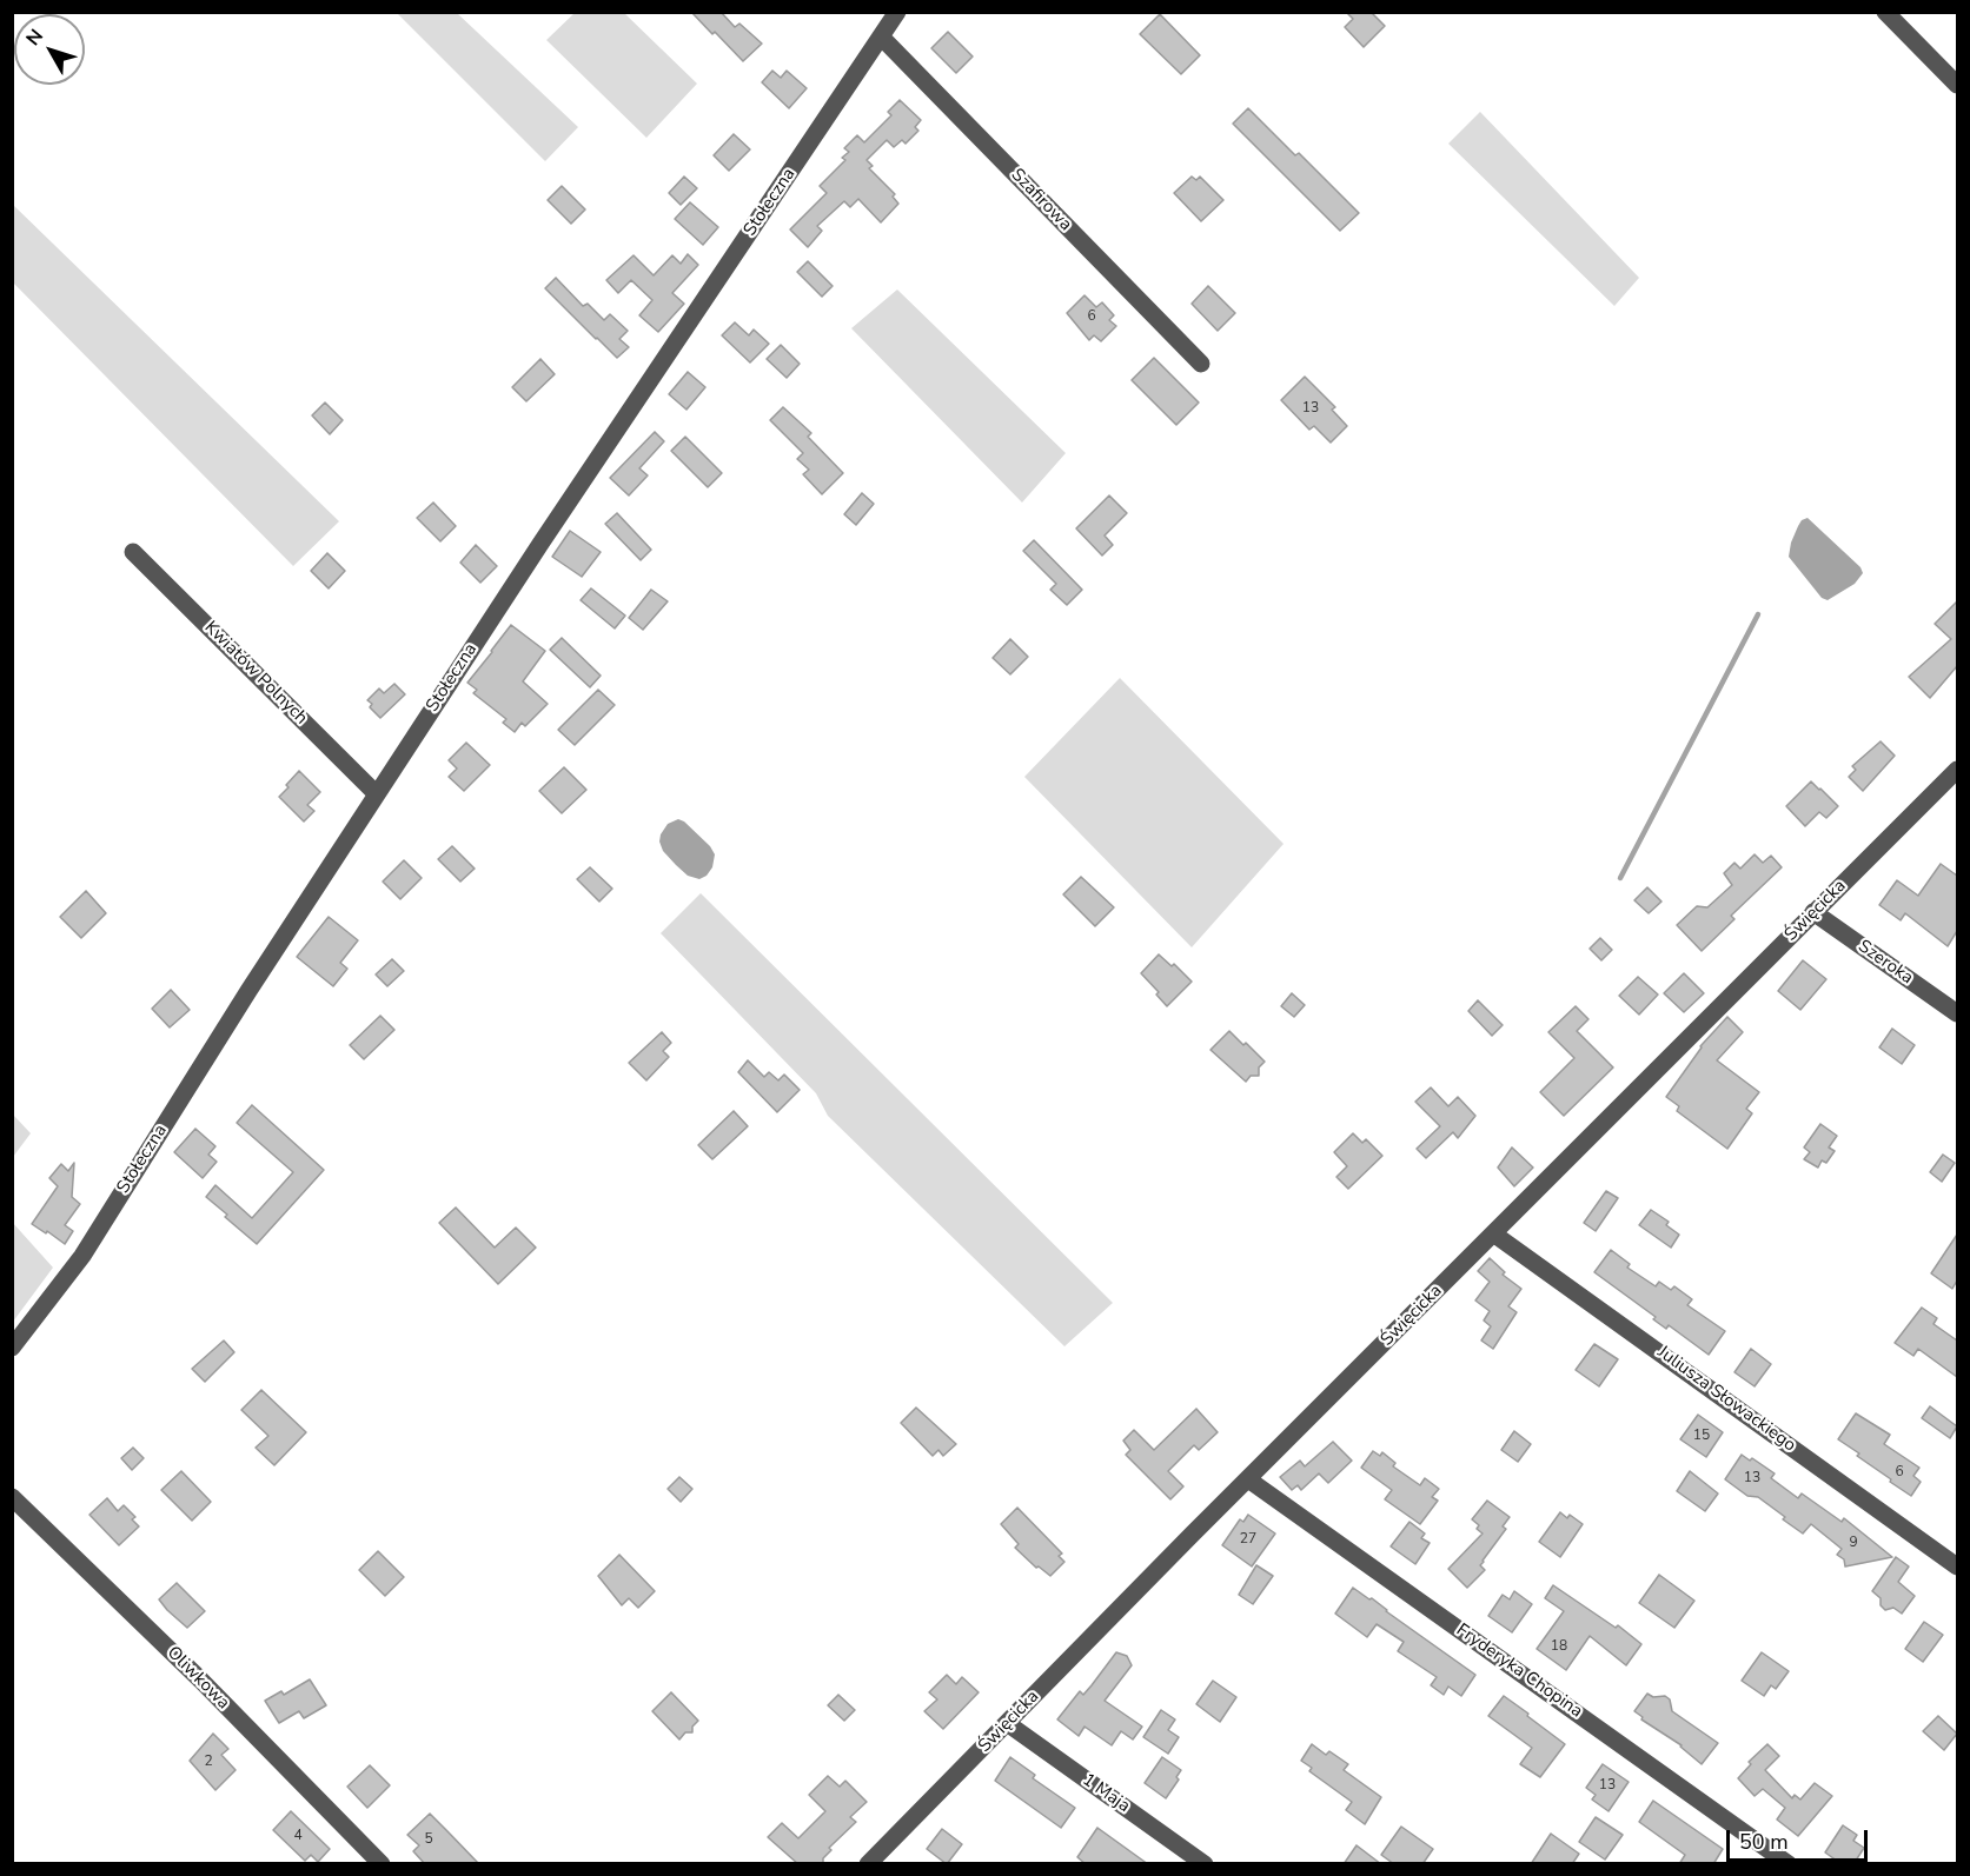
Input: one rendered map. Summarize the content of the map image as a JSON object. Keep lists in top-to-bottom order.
{
  "streets": {
    "street": [
      "Szafirowa",
      "Stołeczna",
      "Kwiatów Polnych",
      "Święcicka",
      "Szeroka",
      "Juliusza Słowackiego",
      "Fryderyka Chopina",
      "Oliwkowa",
      "1 Maja"
    ]
  },
  "crossings": [
    ["Szafirowa", "Stołeczna"],
    ["Stołeczna", "Kwiatów Polnych"],
    ["Święcicka", "Szeroka"],
    ["Święcicka", "Juliusza Słowackiego"],
    ["Święcicka", "Fryderyka Chopina"],
    ["Święcicka", "1 Maja"]
  ],
  "house_numbers": [
    "6",
    "13",
    "15",
    "6",
    "13",
    "27",
    "9",
    "18",
    "2",
    "13",
    "4",
    "5"
  ],
  "scale_bar": "50 m",
  "north": "top left"
}
